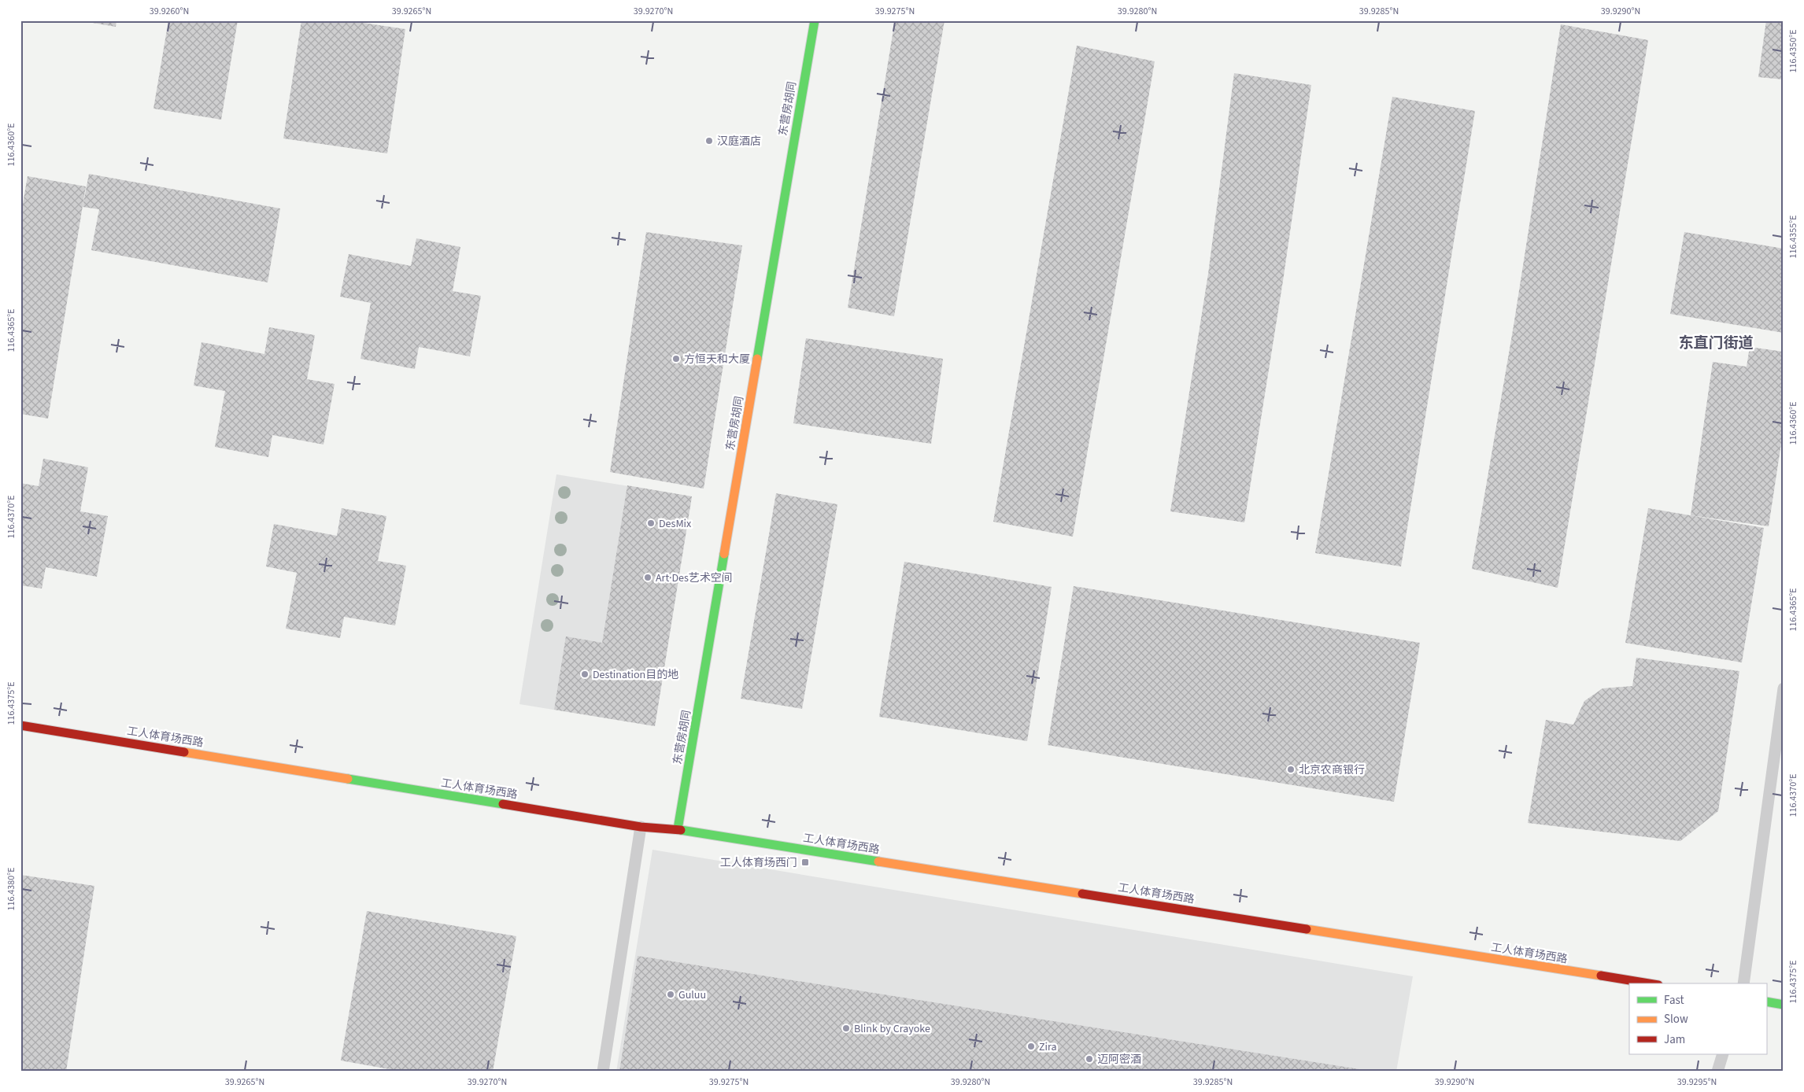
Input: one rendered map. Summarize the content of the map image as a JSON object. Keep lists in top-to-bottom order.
{
  "streets": {
    "street": ["东营房胡同", "工人体育场西路"]
  },
  "crossings": [
    ["东营房胡同", "工人体育场西路"]
  ],
  "districts": ["东直门街道"],
  "places": {
    "other": [
      "汉庭酒店",
      "方恒天和大厦",
      "DesMix",
      "Art·Des艺术空间",
      "Destination目的地",
      "北京农商银行",
      "Guluu",
      "Blink by Crayoke",
      "Zira",
      "迈阿密酒"
    ],
    "transit": ["工人体育场西门"]
  },
  "legend": ["Fast", "Slow", "Jam"],
  "coordinates": [
    "39.9260°N",
    "39.9265°N",
    "39.9270°N",
    "39.9275°N",
    "39.9280°N",
    "39.9285°N",
    "39.9290°N",
    "116.4350°E",
    "116.4360°E",
    "116.4355°E",
    "116.4365°E",
    "116.4370°E",
    "116.4375°E",
    "116.4380°E",
    "39.9295°N"
  ]
}
